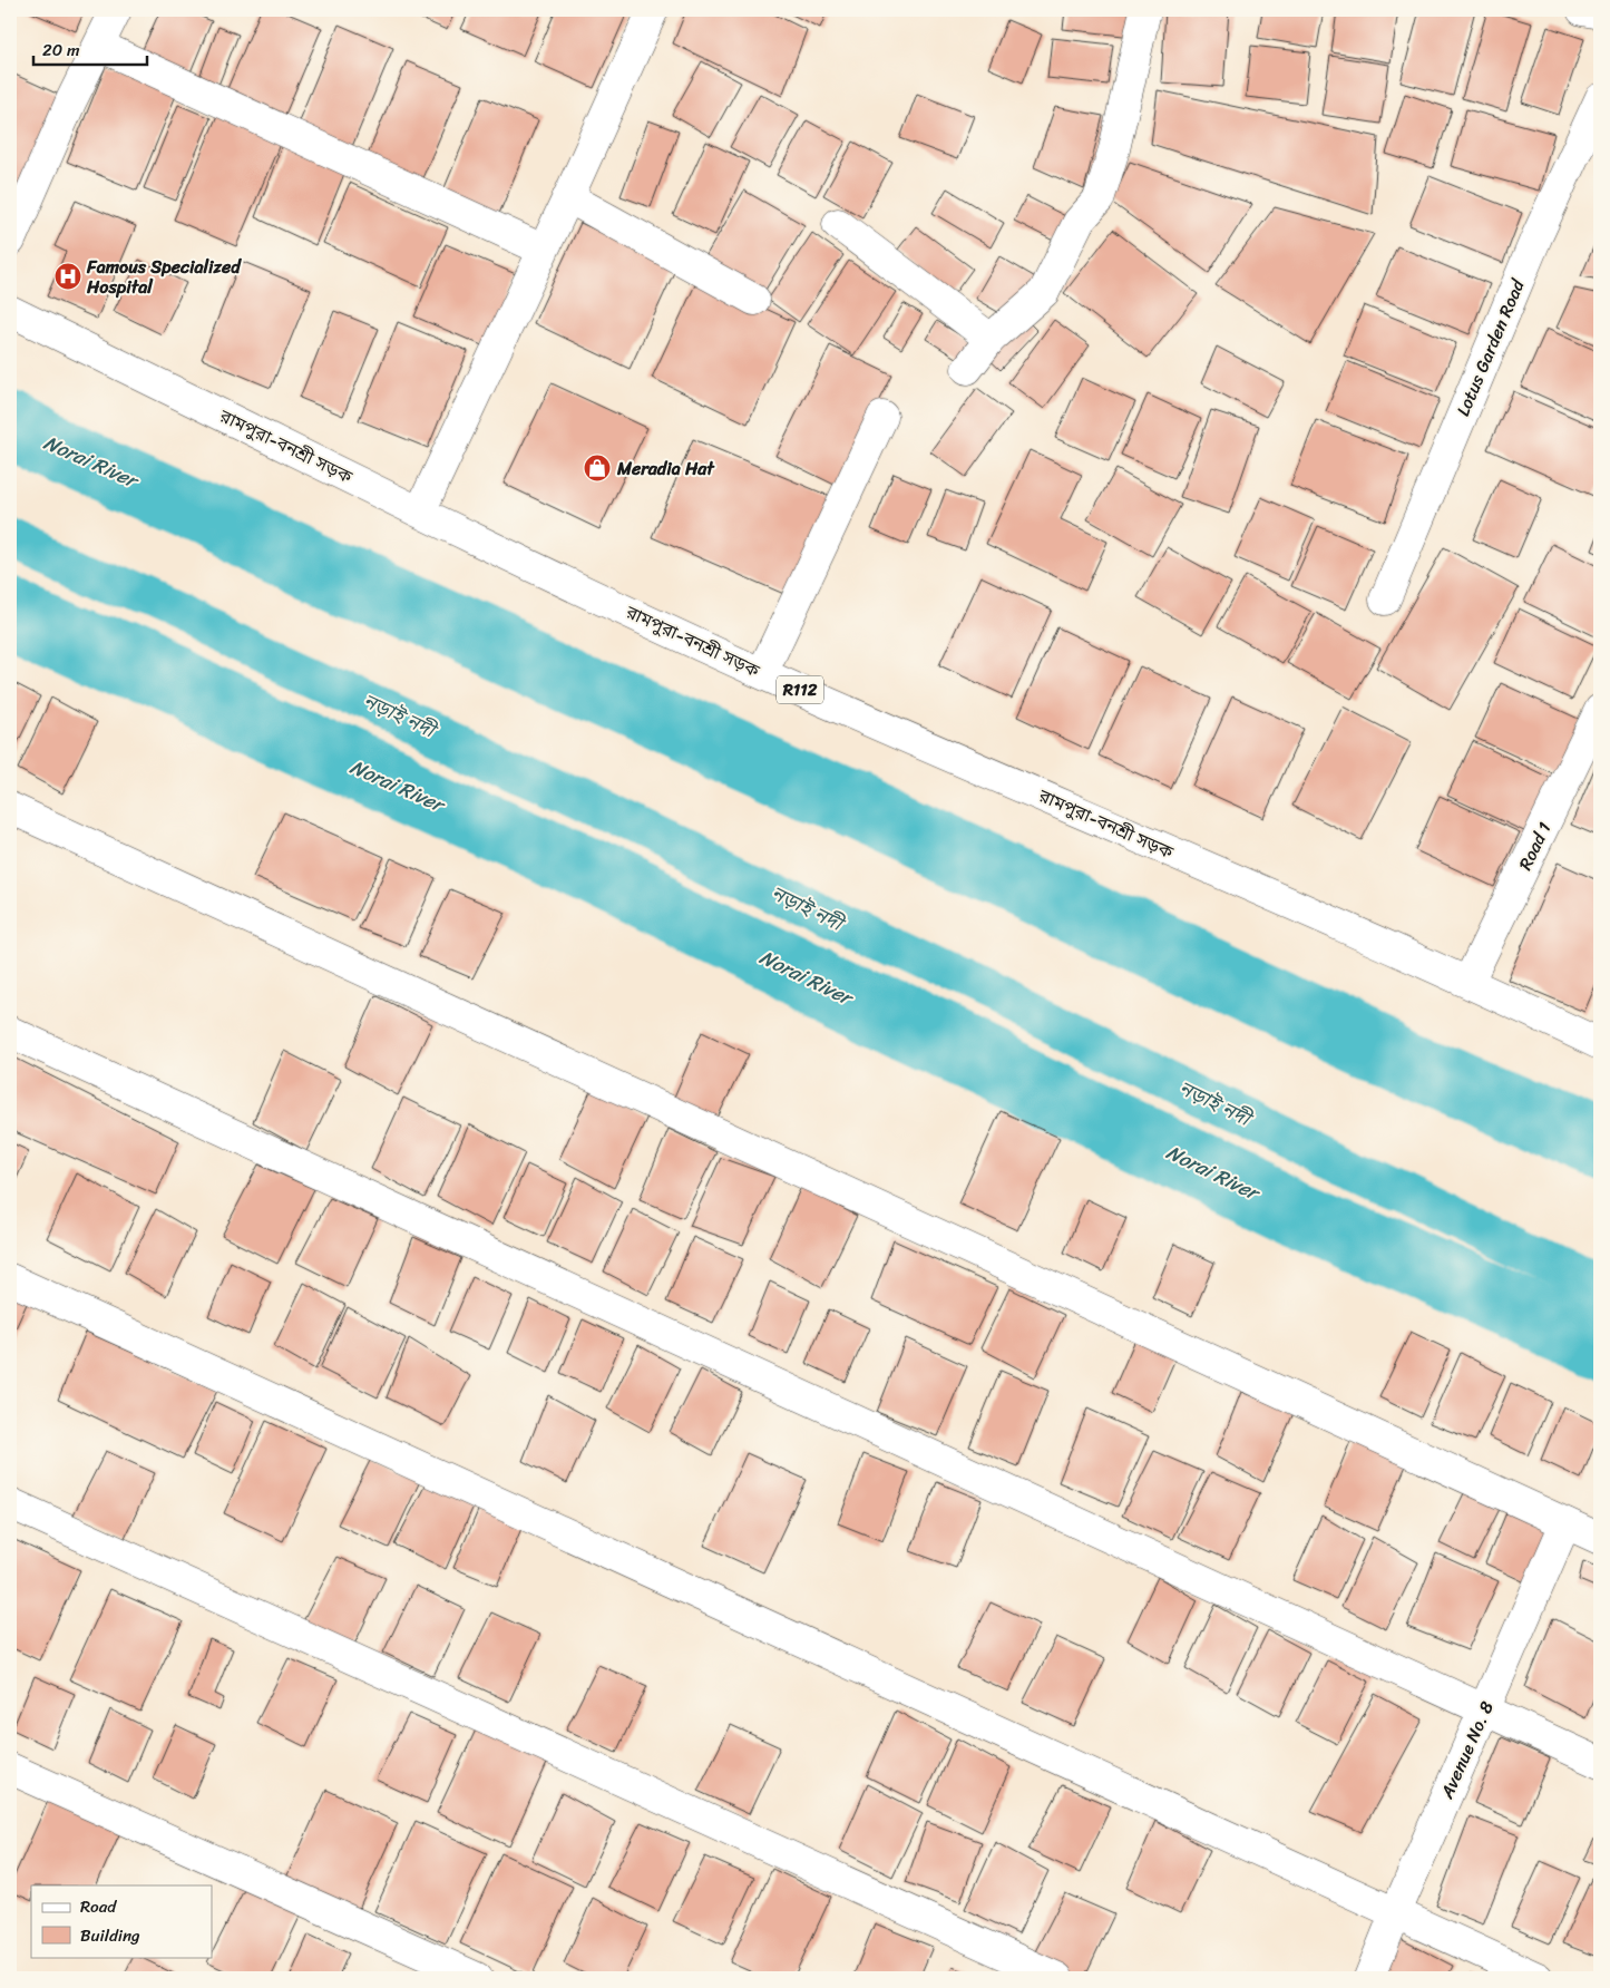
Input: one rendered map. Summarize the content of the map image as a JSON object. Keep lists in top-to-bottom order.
{
  "streets": {
    "street": [
      "Lotus Garden Road",
      "রামপুরা-বনশ্রী সড়ক",
      "R112",
      "Road 1",
      "Avenue No. 8"
    ]
  },
  "crossings": [
    ["রামপুরা-বনশ্রী সড়ক", "Road 1"]
  ],
  "water": ["Norai River", "নড়াই নদী"],
  "places": {
    "hospital": ["Famous Specialized Hospital"],
    "shop": ["Meradia Hat"]
  },
  "legend": ["Road", "Building"],
  "scale_bar": "20 m"
}
